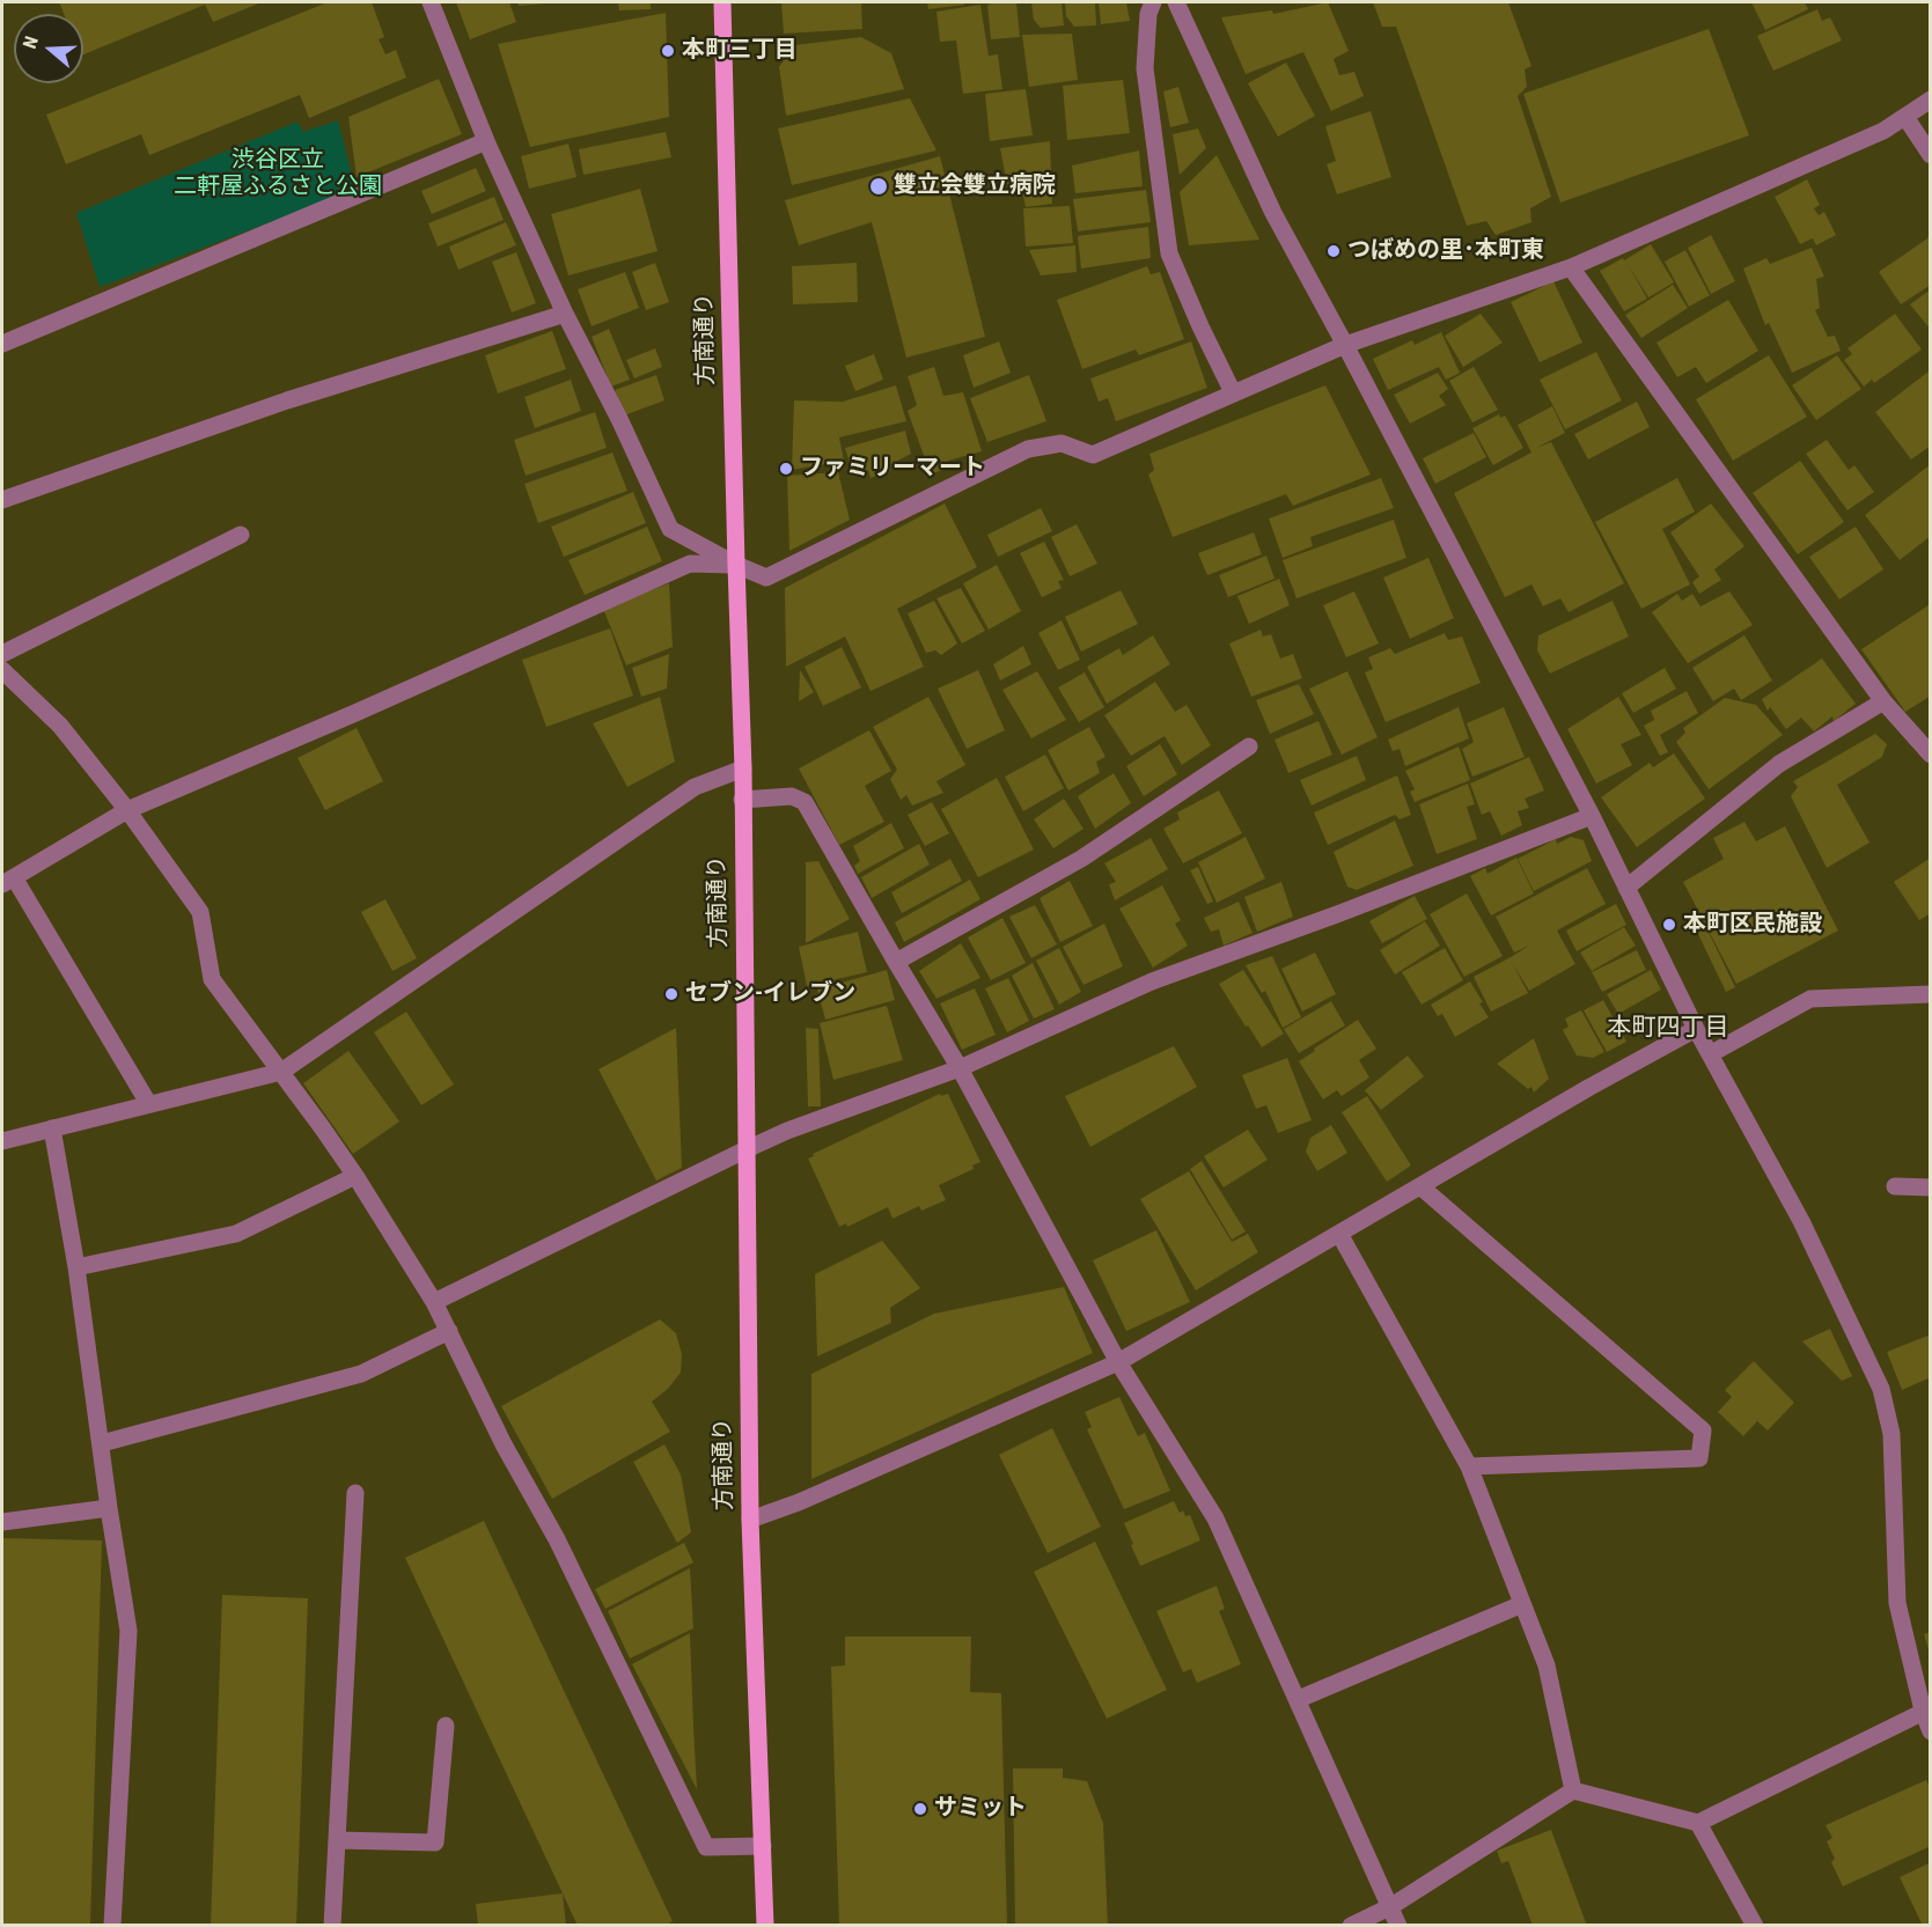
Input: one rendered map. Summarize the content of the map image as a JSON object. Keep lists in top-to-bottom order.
{
  "streets": {
    "main road": ["方南通り"]
  },
  "districts": ["本町四丁目"],
  "parks": ["渋谷区立 二軒屋ふるさと公園"],
  "places": [
    "本町三丁目",
    "雙立会雙立病院",
    "つばめの里･本町東",
    "ファミリーマート",
    "本町区民施設",
    "セブン-イレブン",
    "サミット"
  ],
  "north": "left"
}
